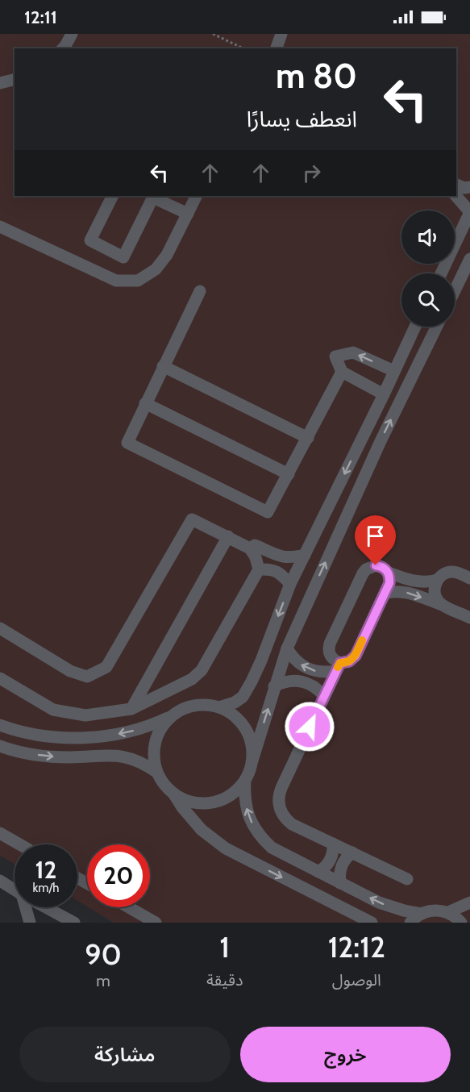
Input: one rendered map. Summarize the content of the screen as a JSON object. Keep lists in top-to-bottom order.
{
  "page": {
    "status": "12:11",
    "turn": ["80 m", "انعطف يسارًا"],
    "speed": "12 km/h",
    "limit": "20",
    "eta": [
      "12:12",
      "الوصول",
      "1",
      "دقيقة",
      "90",
      "m"
    ],
    "buttons": ["خروج", "مشاركة"]
  }
}
